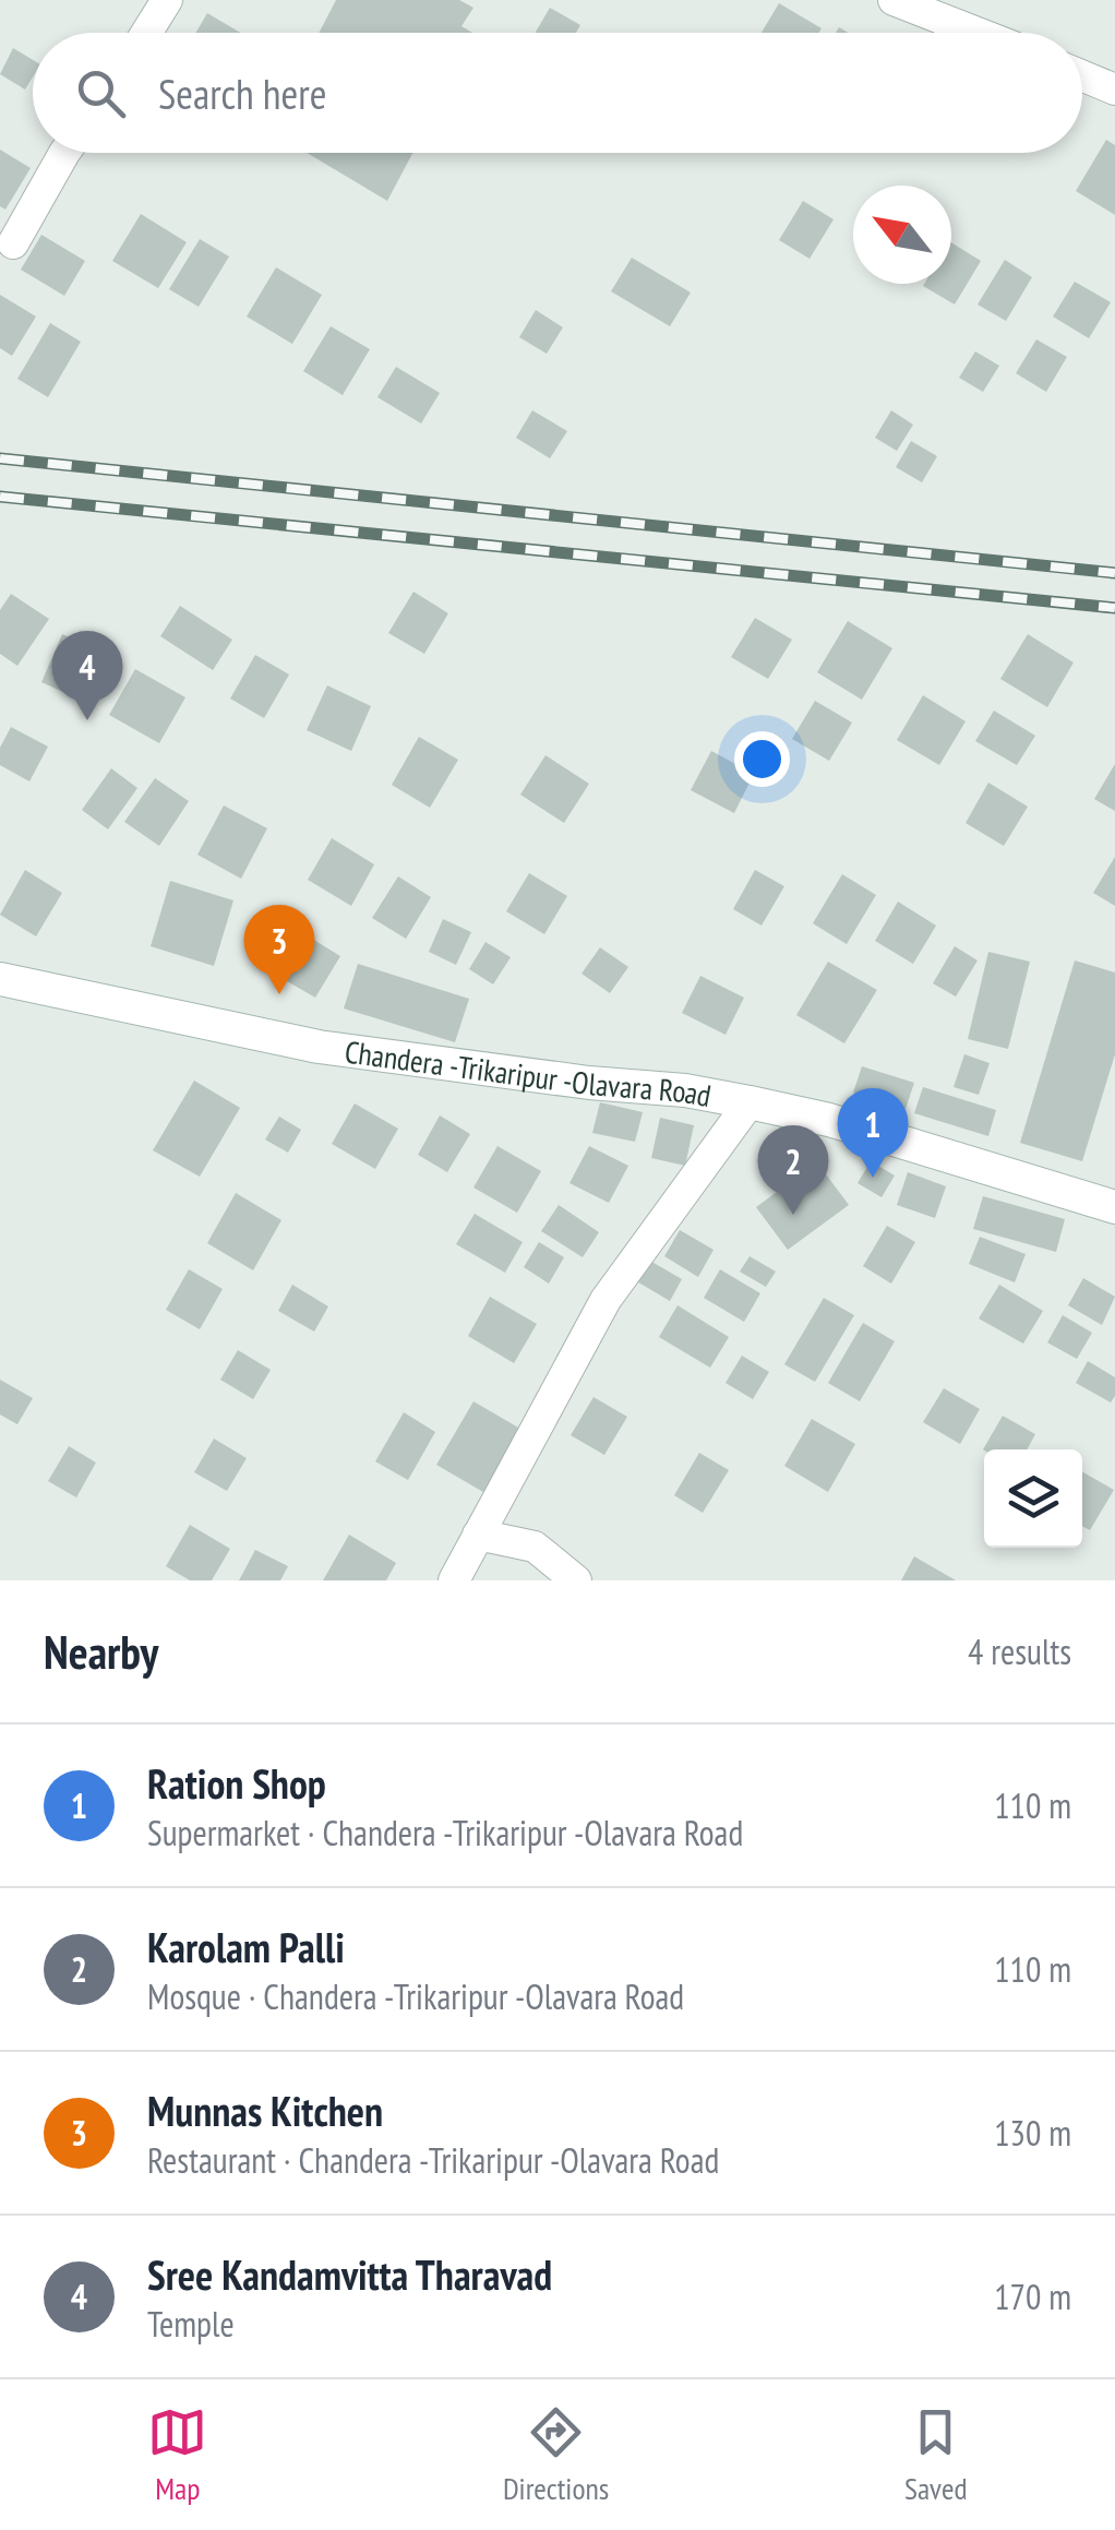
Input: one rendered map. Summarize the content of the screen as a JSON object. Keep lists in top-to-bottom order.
{
  "streets": {
    "main road": ["Chandera -Trikaripur -Olavara Road"]
  },
  "north": "top left",
  "page": {
    "search": "Search here",
    "pins": [
      "4",
      "3",
      "1",
      "2"
    ],
    "heading": ["Nearby", "4 results"],
    "list": [
      {
        "mark": "1",
        "name": "Ration Shop",
        "note": "Supermarket · Chandera -Trikaripur -Olavara Road",
        "value": "110 m"
      },
      {
        "mark": "2",
        "name": "Karolam Palli",
        "note": "Mosque · Chandera -Trikaripur -Olavara Road",
        "value": "110 m"
      },
      {
        "mark": "3",
        "name": "Munnas Kitchen",
        "note": "Restaurant · Chandera -Trikaripur -Olavara Road",
        "value": "130 m"
      },
      {
        "mark": "4",
        "name": "Sree Kandamvitta Tharavad",
        "note": "Temple",
        "value": "170 m"
      }
    ],
    "nav": ["Map", "Directions", "Saved"]
  }
}
